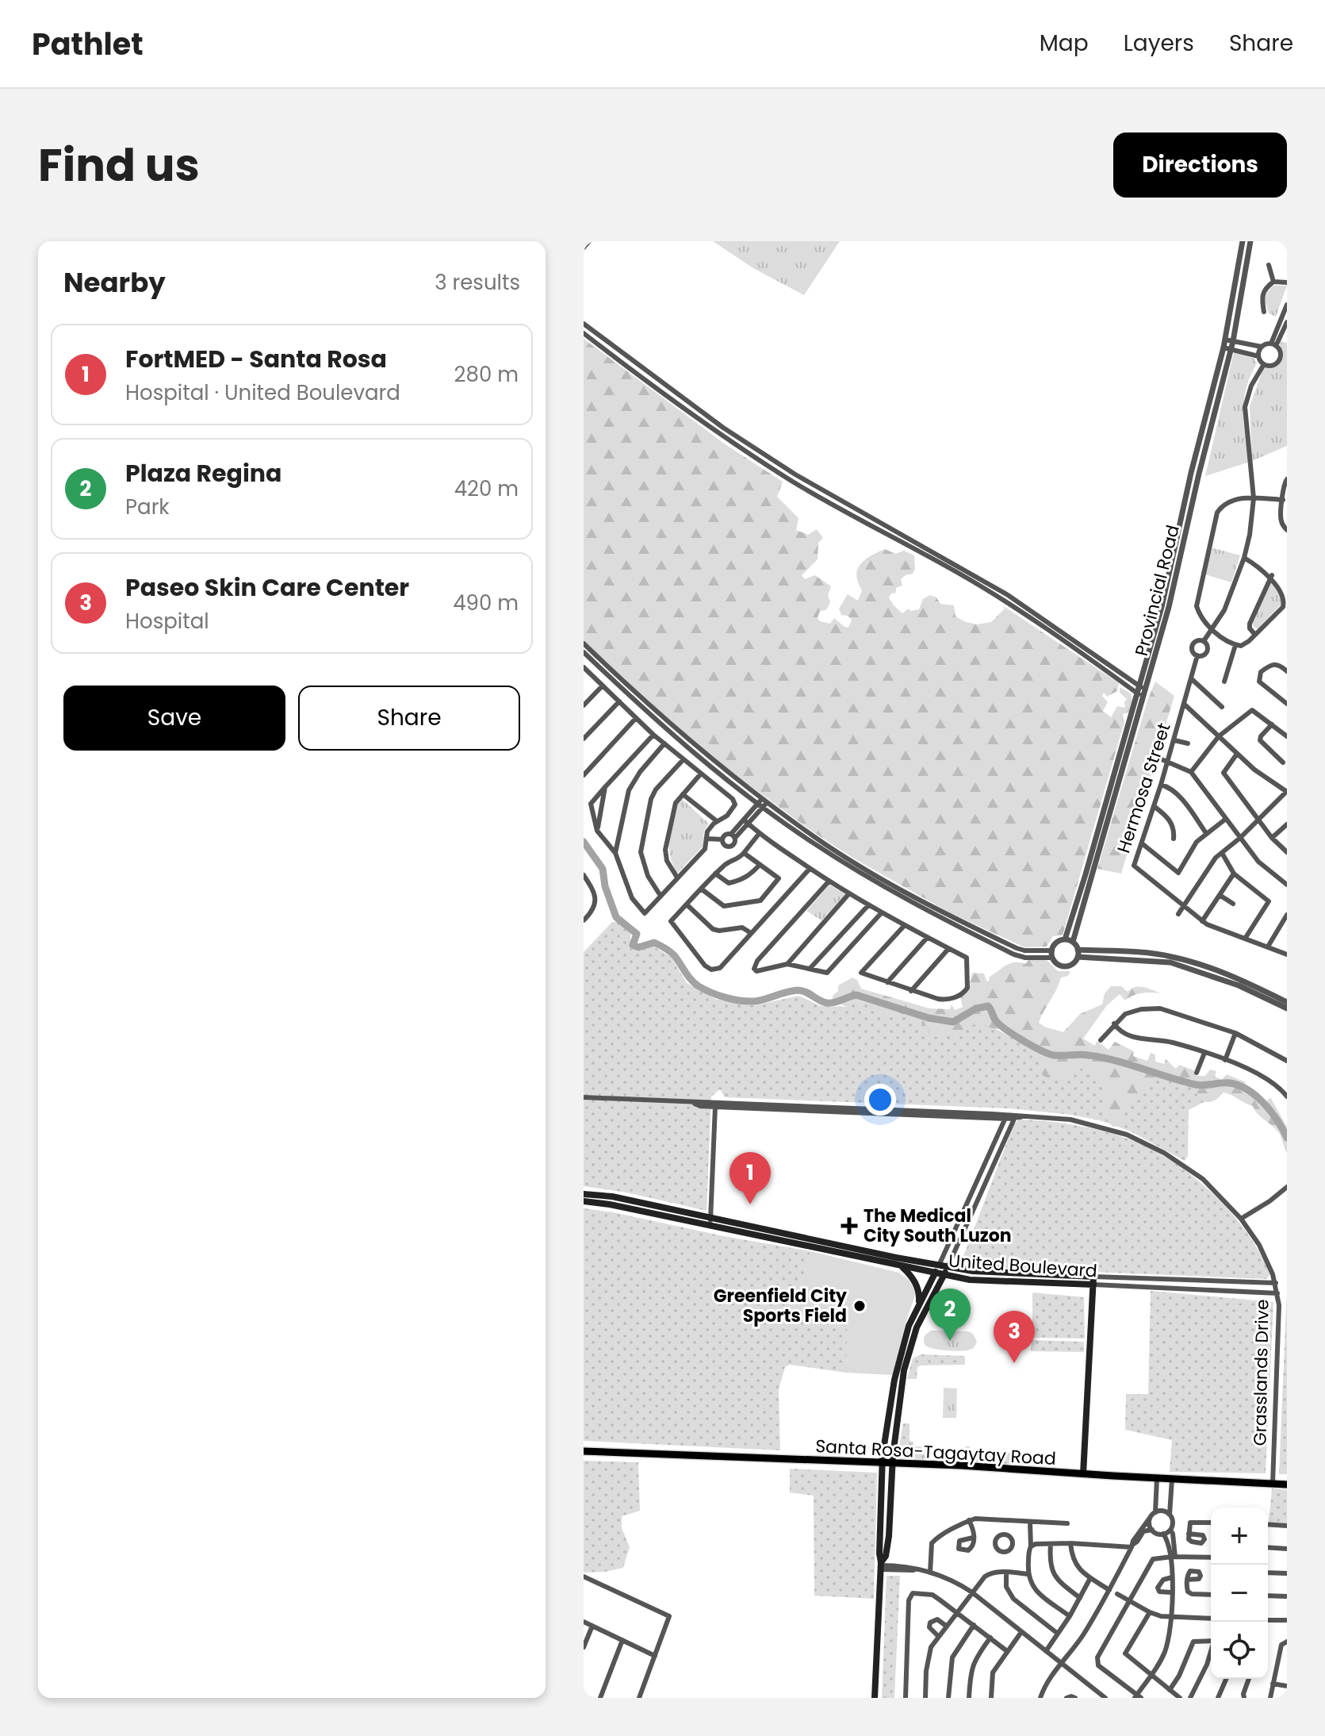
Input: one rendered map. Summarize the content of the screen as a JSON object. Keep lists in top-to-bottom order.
{
  "streets": {
    "main road": ["United Boulevard", "Santa Rosa-Tagaytay Road"],
    "street": ["Provincial Road", "Hermosa Street", "Grasslands Drive"]
  },
  "crossings": [
    ["United Boulevard", "Grasslands Drive"],
    ["Grasslands Drive", "Santa Rosa-Tagaytay Road"]
  ],
  "places": {
    "health": ["The Medical City South Luzon"],
    "other": ["Greenfield City Sports Field"]
  },
  "page": {
    "header": "Pathlet",
    "nav": ["Map", "Layers", "Share"],
    "title": "Find us",
    "buttons": [
      "Directions",
      ["Save", "Share"]
    ],
    "heading": ["Nearby", "3 results"],
    "list": [
      {
        "mark": "1",
        "name": "FortMED - Santa Rosa",
        "note": "Hospital · United Boulevard",
        "value": "280 m"
      },
      {
        "mark": "2",
        "name": "Plaza Regina",
        "note": "Park",
        "value": "420 m"
      },
      {
        "mark": "3",
        "name": "Paseo Skin Care Center",
        "note": "Hospital",
        "value": "490 m"
      }
    ],
    "pins": ["1", "2", "3"],
    "map_buttons": ["+", "−"]
  }
}
